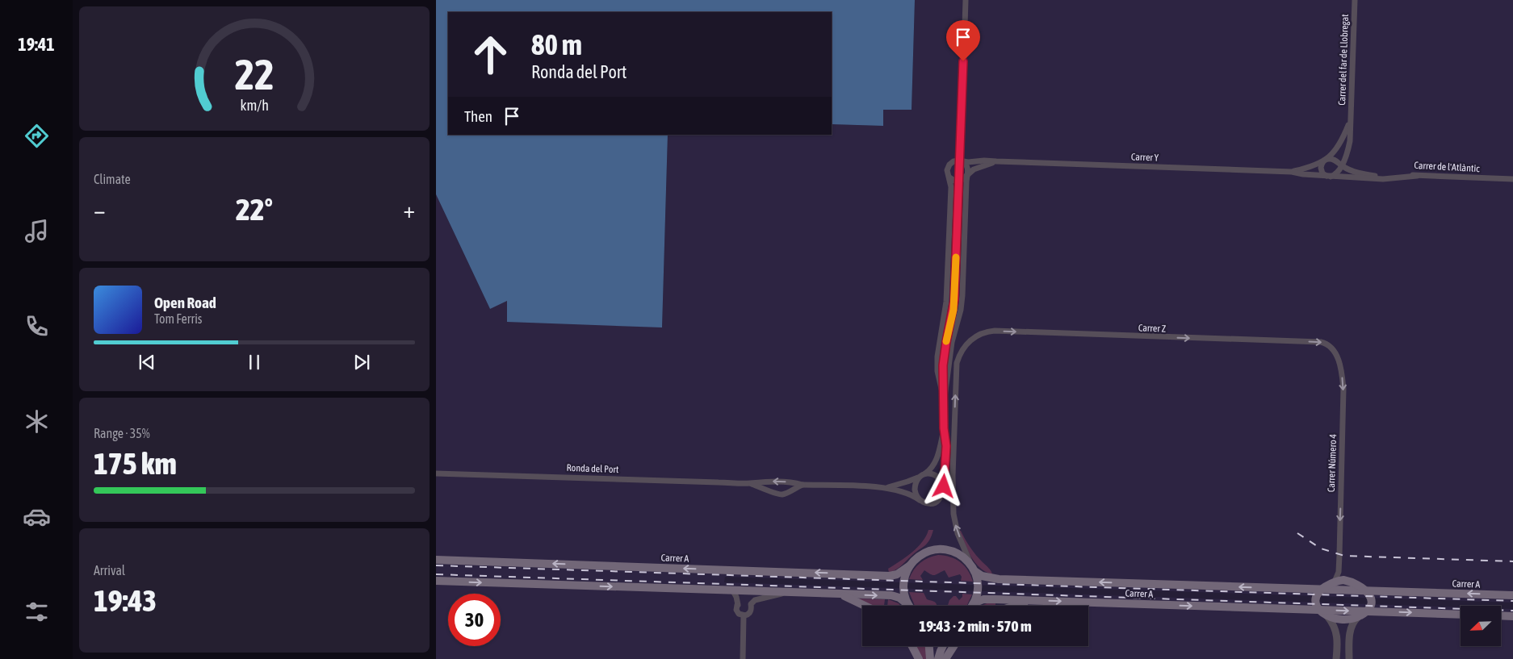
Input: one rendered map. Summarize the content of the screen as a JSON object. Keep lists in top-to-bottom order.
{
  "streets": {
    "main road": ["Carrer A"],
    "street": [
      "Carrer del far de Llobregat",
      "Carrer Y",
      "Carrer de l'Atlàntic",
      "Carrer Z",
      "Carrer Número 4",
      "Ronda del Port"
    ]
  },
  "crossings": [
    ["Carrer del far de Llobregat", "Carrer de l'Atlàntic"],
    ["Carrer Z", "Carrer Número 4"],
    ["Carrer Z", "Carrer A"]
  ],
  "one_way": ["Carrer Número 4"],
  "north": "bottom left",
  "page": {
    "tabs": "19:41",
    "turn": ["80 m", "Ronda del Port"],
    "then": "Then",
    "tile": [
      "Climate",
      ["Range · 35%", "175 km"],
      ["Arrival", "19:43"]
    ],
    "heat": ["−", "22°", "+"],
    "song": ["Open Road", "Tom Ferris"],
    "limit": "30",
    "trip": "19:43 · 2 min · 570 m",
    "gauge": ["22", "km/h"]
  }
}
